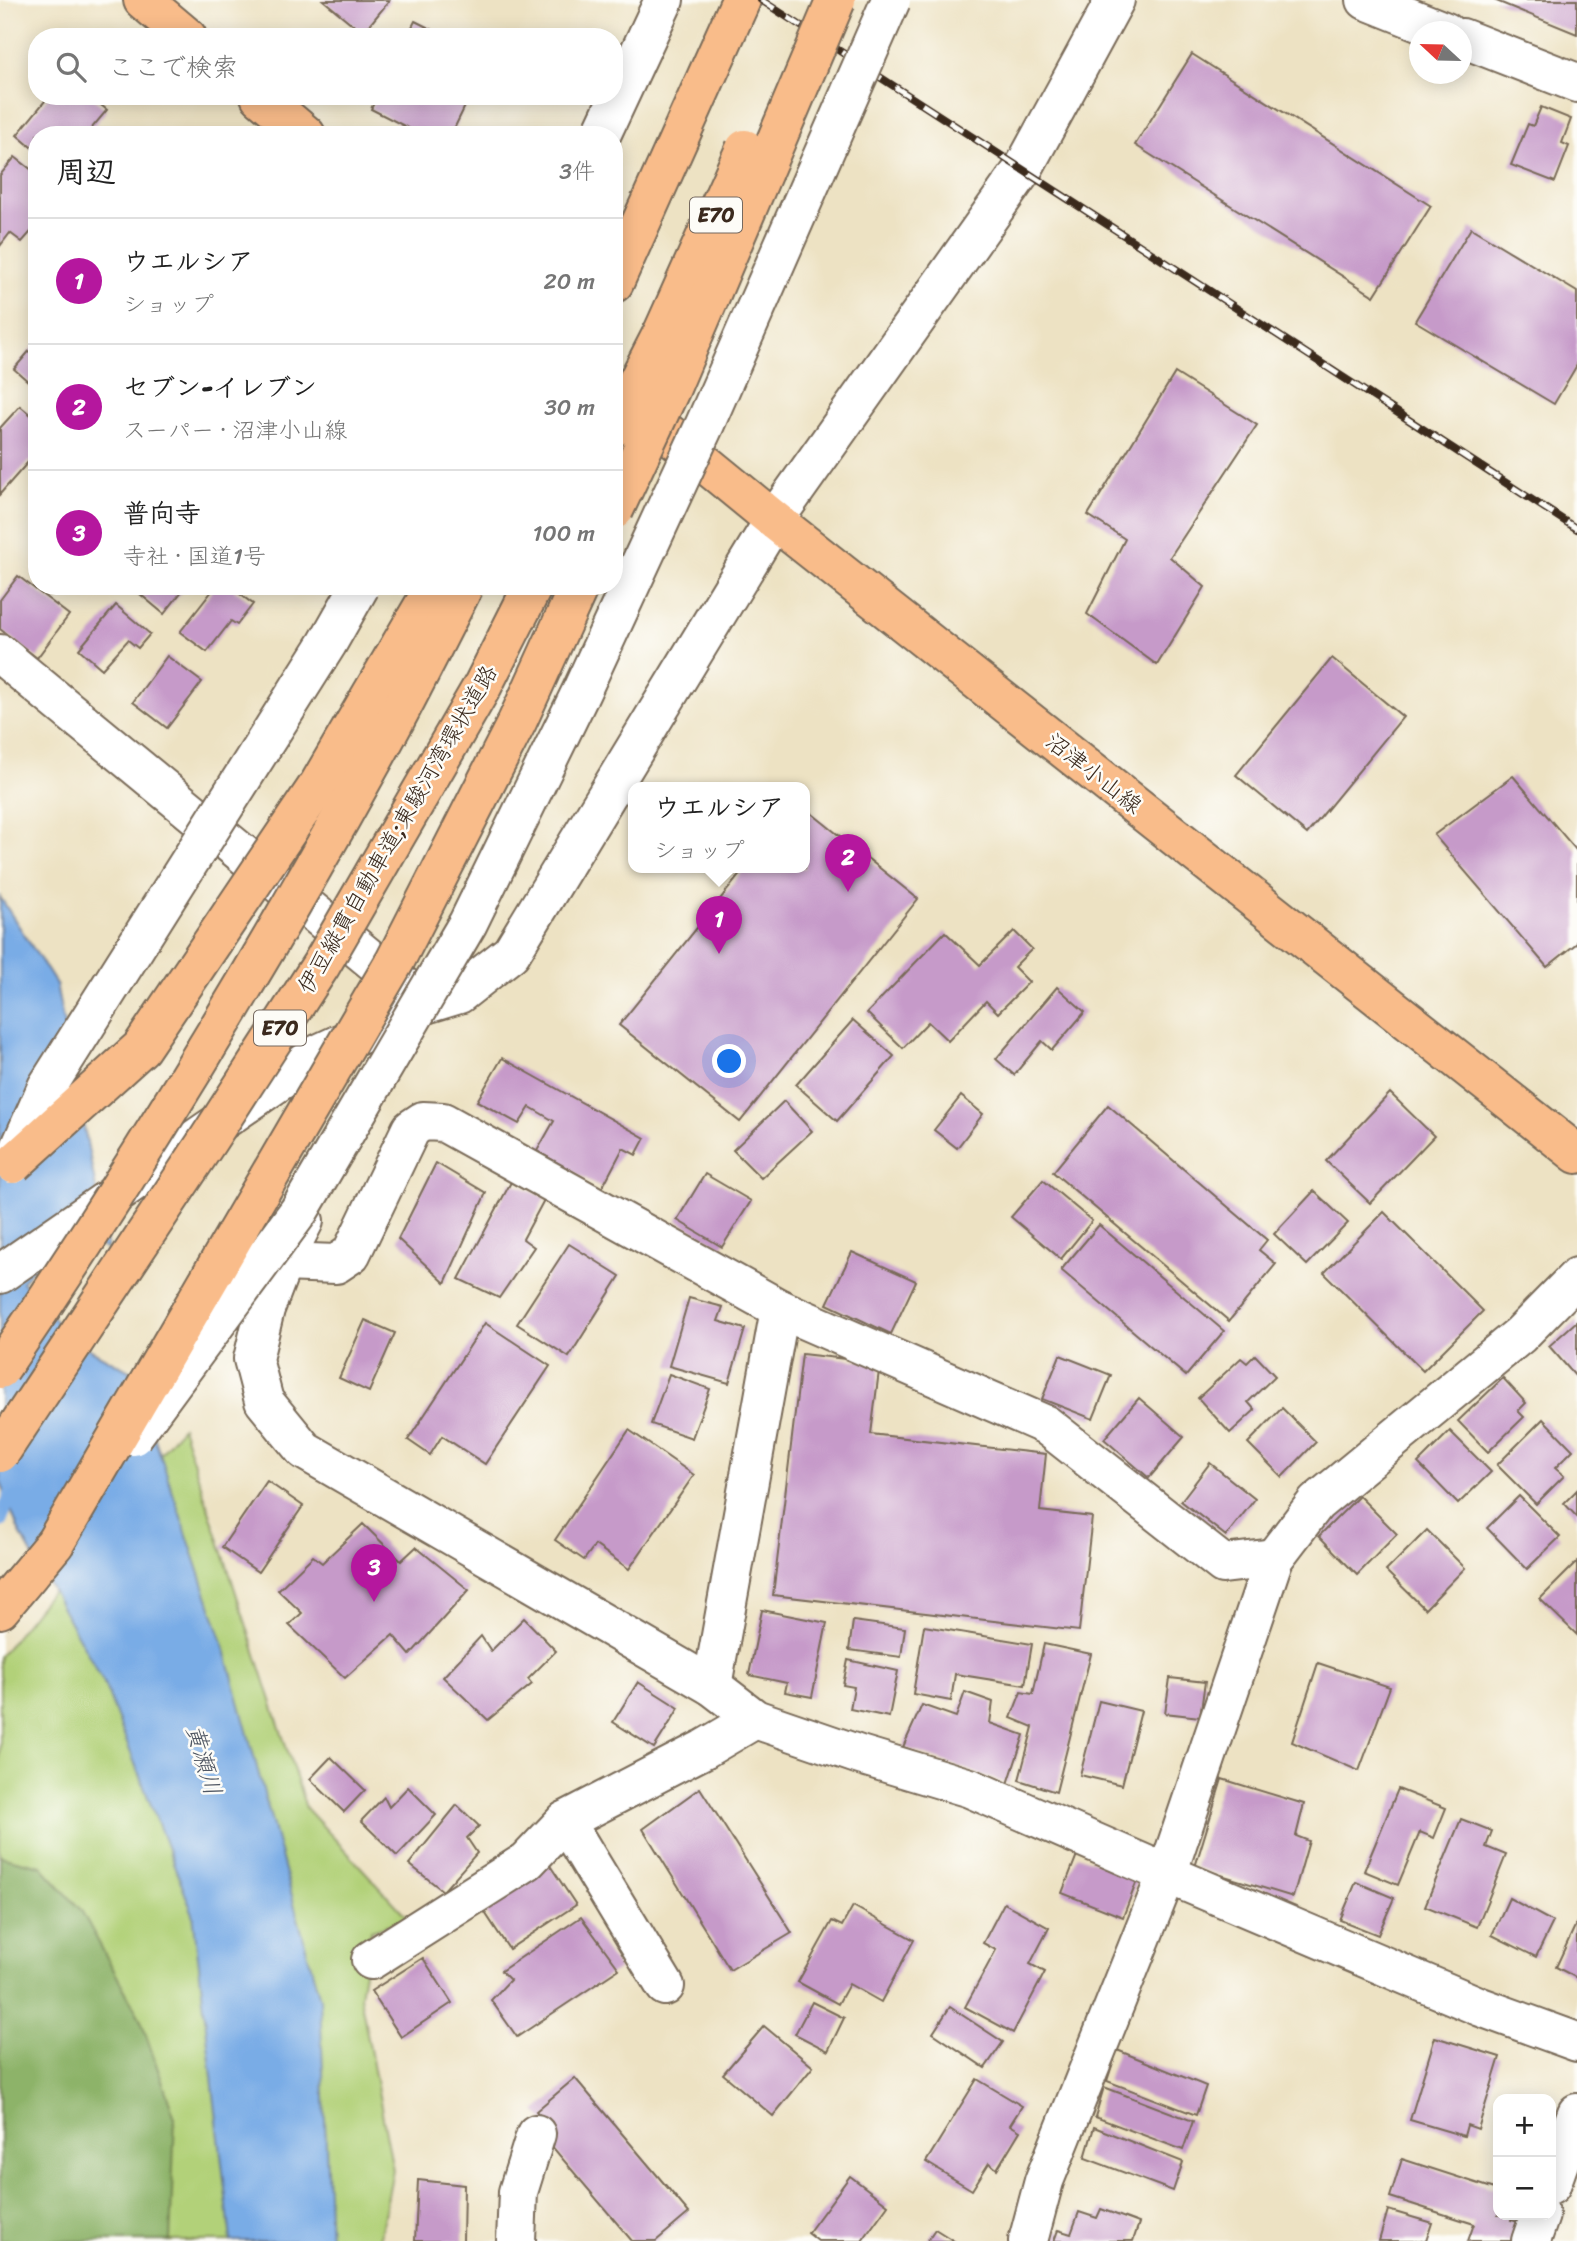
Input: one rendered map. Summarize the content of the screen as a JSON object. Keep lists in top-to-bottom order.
{
  "streets": {
    "main road": ["E70", "沼津小山線", "伊豆縦貫自動車道;東駿河湾環状道路"]
  },
  "water": ["黄瀬川"],
  "north": "left",
  "page": {
    "search": "ここで検索",
    "heading": ["周辺", "3件"],
    "list": [
      {
        "mark": "1",
        "name": "ウエルシア",
        "note": "ショップ",
        "value": "20 m"
      },
      {
        "mark": "2",
        "name": "セブン-イレブン",
        "note": "スーパー · 沼津小山線",
        "value": "30 m"
      },
      {
        "mark": "3",
        "name": "普向寺",
        "note": "寺社 · 国道1号",
        "value": "100 m"
      }
    ],
    "popup": ["ウエルシア", "ショップ"],
    "pins": ["2", "1", "3"],
    "map_buttons": ["+", "−"]
  }
}
